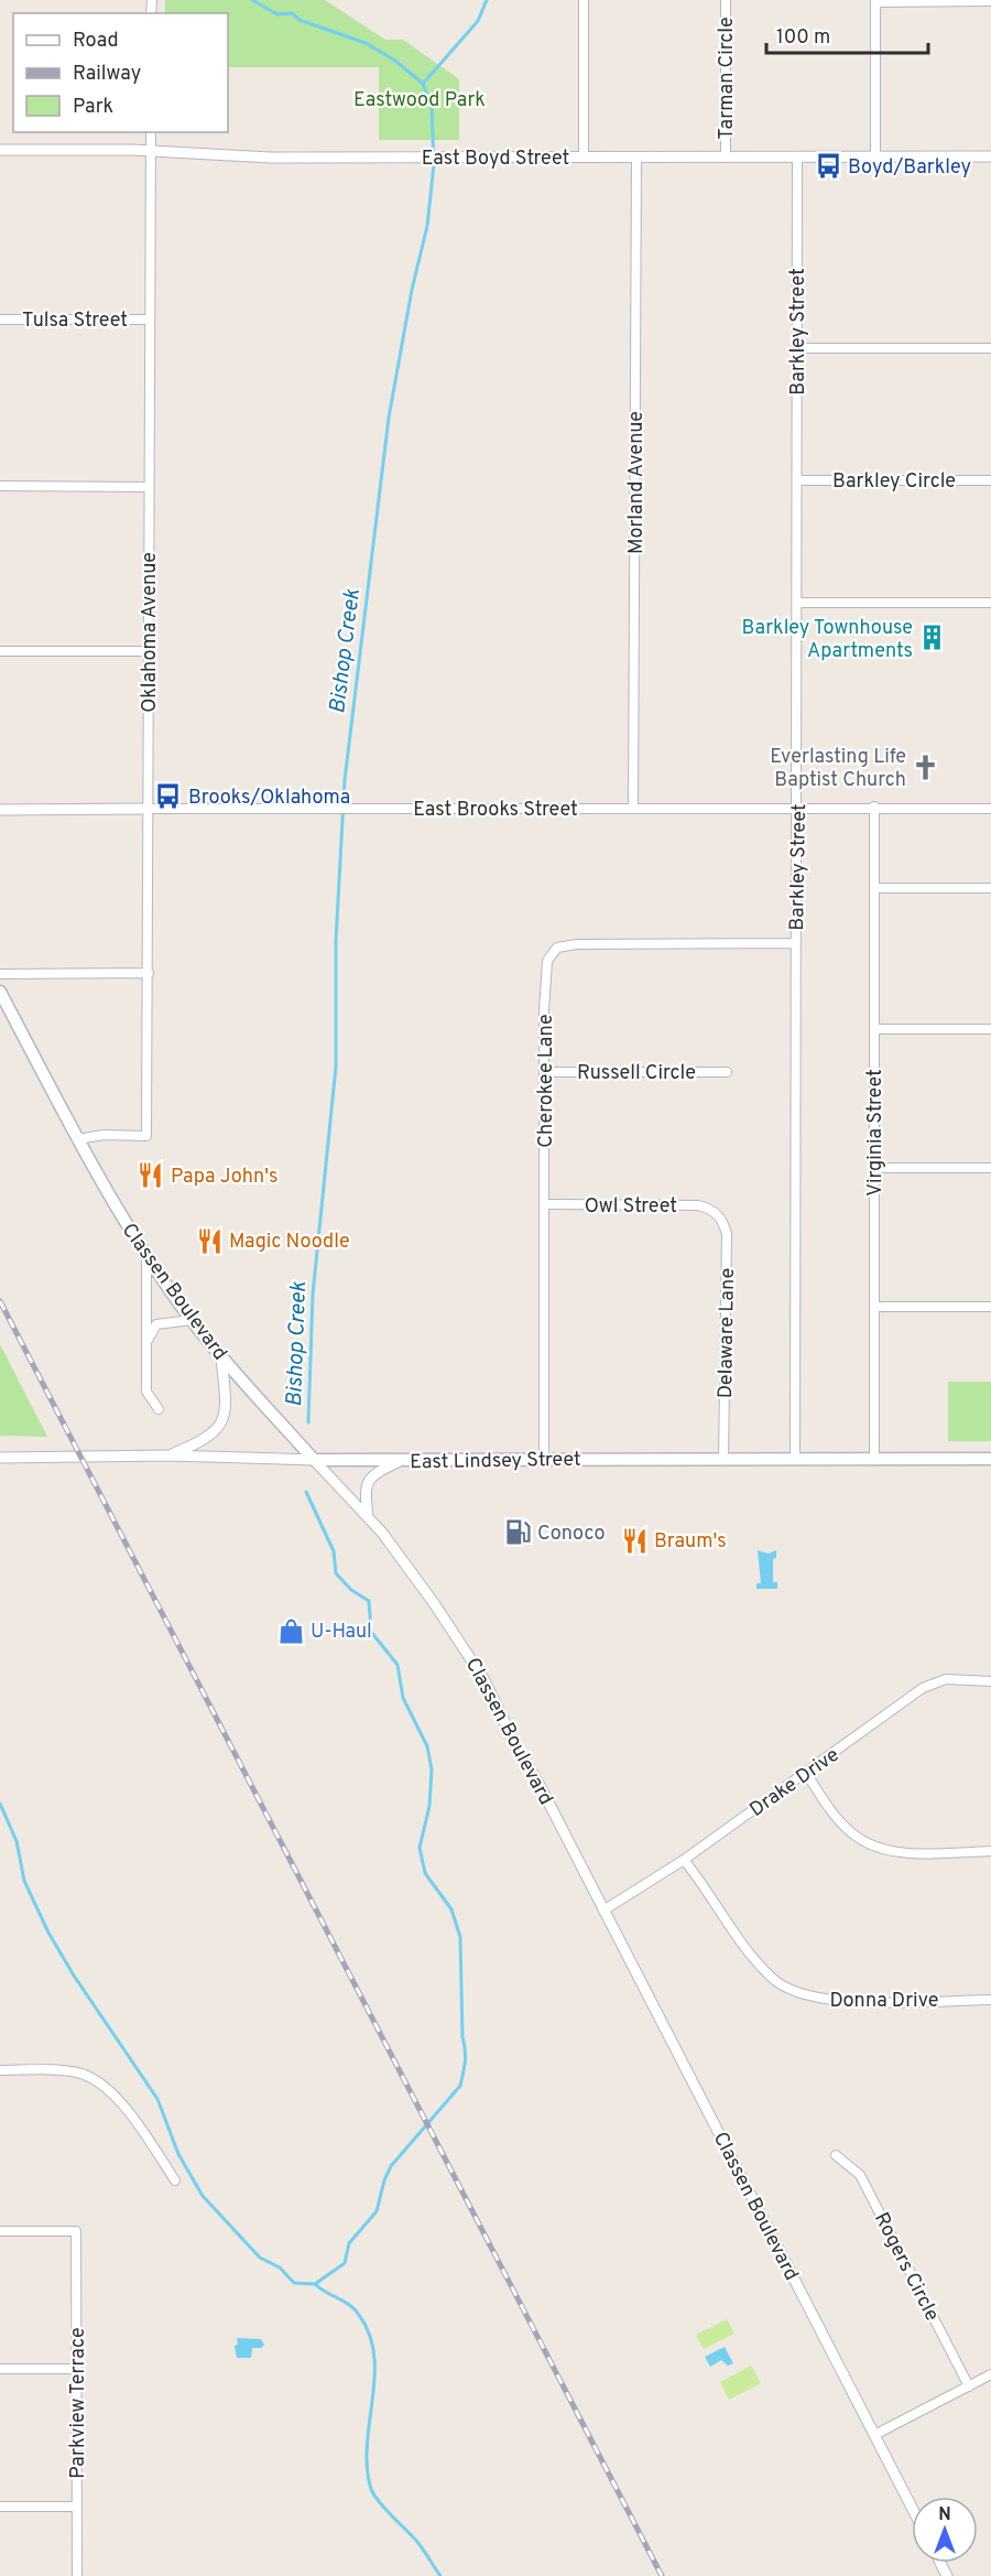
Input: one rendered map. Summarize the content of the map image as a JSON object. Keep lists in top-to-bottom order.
{
  "streets": {
    "main road": ["Classen Boulevard", "East Lindsey Street"],
    "street": [
      "Tarman Circle",
      "East Boyd Street",
      "Tulsa Street",
      "Barkley Street",
      "Barkley Circle",
      "Morland Avenue",
      "Oklahoma Avenue",
      "East Brooks Street",
      "Russell Circle",
      "Cherokee Lane",
      "Virginia Street",
      "Owl Street",
      "Delaware Lane",
      "Drake Drive",
      "Donna Drive",
      "Rogers Circle",
      "Parkview Terrace"
    ]
  },
  "crossings": [
    ["Tarman Circle", "East Boyd Street"],
    ["East Boyd Street", "Barkley Street"],
    ["East Boyd Street", "Morland Avenue"],
    ["East Boyd Street", "Oklahoma Avenue"],
    ["Tulsa Street", "Oklahoma Avenue"],
    ["Barkley Street", "Barkley Circle"],
    ["Barkley Street", "East Brooks Street"],
    ["Barkley Street", "Cherokee Lane"],
    ["Barkley Street", "East Lindsey Street"],
    ["Morland Avenue", "East Brooks Street"],
    ["Oklahoma Avenue", "East Brooks Street"],
    ["Oklahoma Avenue", "Classen Boulevard"],
    ["East Brooks Street", "Virginia Street"],
    ["Russell Circle", "Cherokee Lane"],
    ["Cherokee Lane", "Owl Street"],
    ["Cherokee Lane", "East Lindsey Street"],
    ["Virginia Street", "East Lindsey Street"],
    ["Owl Street", "Delaware Lane"],
    ["Classen Boulevard", "East Lindsey Street"],
    ["Classen Boulevard", "Drake Drive"],
    ["Delaware Lane", "East Lindsey Street"],
    ["Drake Drive", "Donna Drive"]
  ],
  "water": ["Bishop Creek"],
  "parks": ["Eastwood Park"],
  "places": {
    "bus stop": ["Boyd/Barkley", "Brooks/Oklahoma"],
    "building": ["Barkley Townhouse Apartments"],
    "church": ["Everlasting Life Baptist Church"],
    "restaurant": ["Papa John's", "Magic Noodle", "Braum's"],
    "fuel station": ["Conoco"],
    "shop": ["U-Haul"]
  },
  "legend": ["Road", "Railway", "Park"],
  "scale_bar": "100 m",
  "north": "top"
}
